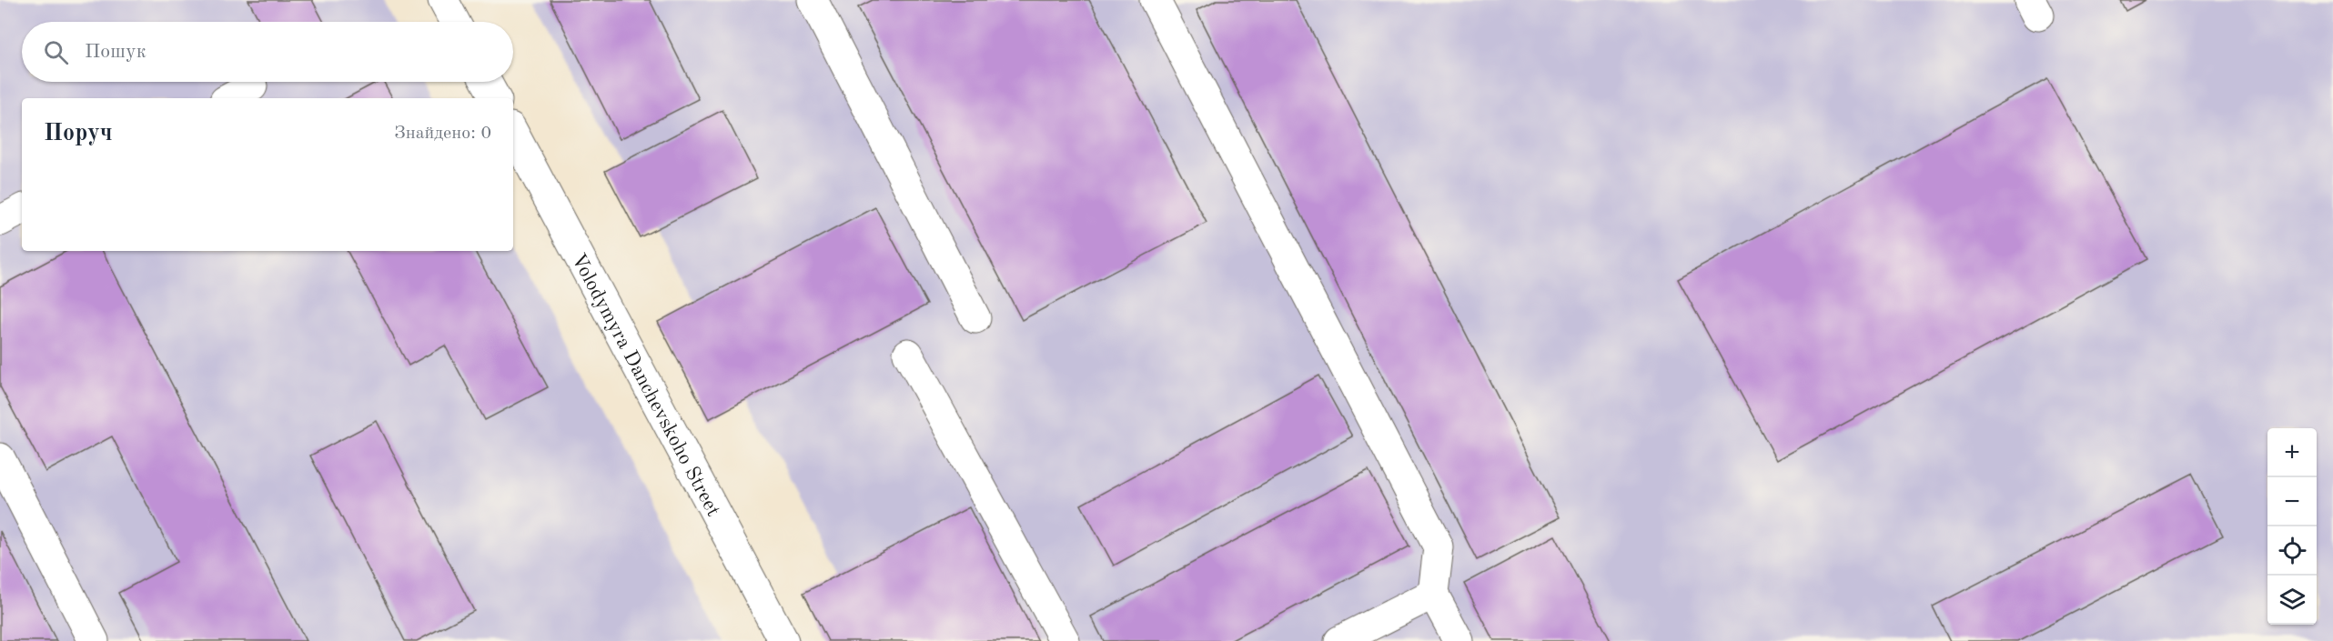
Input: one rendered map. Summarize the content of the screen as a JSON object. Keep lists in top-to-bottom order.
{
  "streets": {
    "street": ["Volodymyra Danchevskoho Street"]
  },
  "page": {
    "search": "Пошук",
    "heading": ["Поруч", "Знайдено: 0"],
    "map_buttons": ["+", "−"]
  }
}
